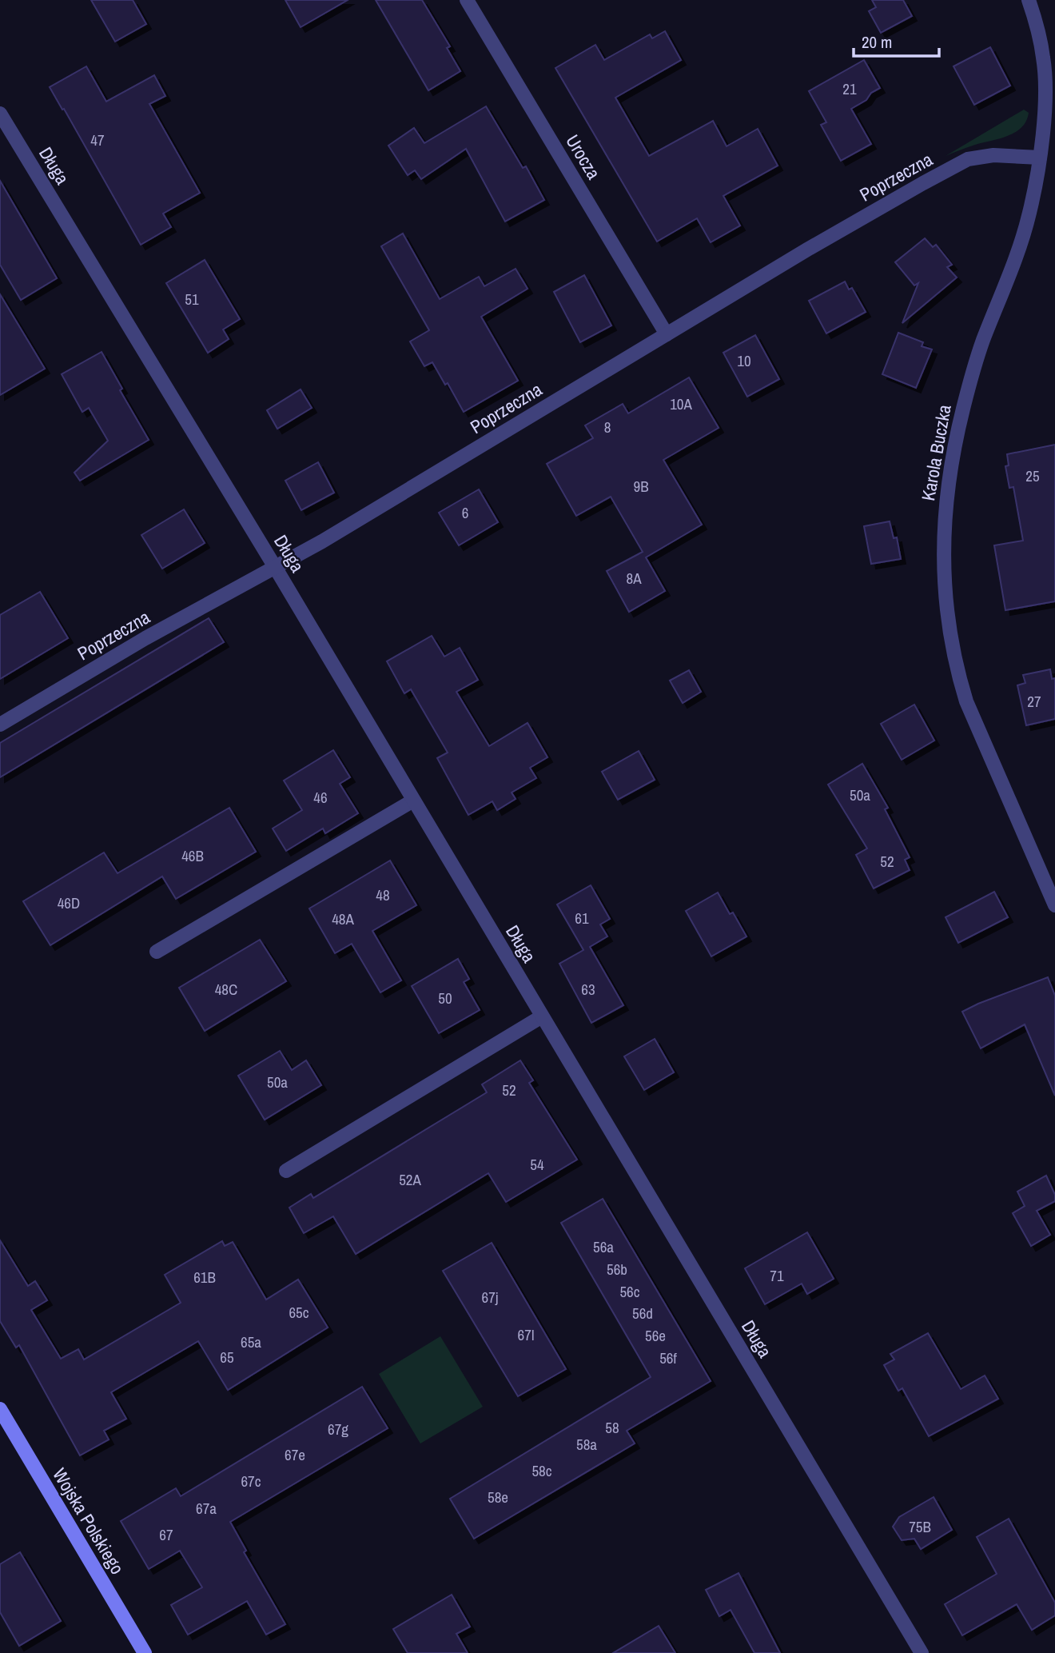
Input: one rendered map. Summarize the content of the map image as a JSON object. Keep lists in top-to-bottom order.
{
  "streets": {
    "street": [
      "Urocza",
      "Długa",
      "Poprzeczna",
      "Karola Buczka",
      "Wojska Polskiego"
    ]
  },
  "crossings": [
    ["Urocza", "Poprzeczna"],
    ["Długa", "Poprzeczna"],
    ["Poprzeczna", "Karola Buczka"]
  ],
  "house_numbers": [
    "21",
    "47",
    "51",
    "10",
    "10A",
    "8",
    "25",
    "9B",
    "6",
    "8A",
    "27",
    "50a",
    "46",
    "46B",
    "52",
    "48",
    "46D",
    "61",
    "48A",
    "48C",
    "63",
    "50",
    "50a",
    "52",
    "54",
    "52A",
    "56a",
    "56b",
    "71",
    "61B",
    "56c",
    "67j",
    "65c",
    "56d",
    "67l",
    "56e",
    "65a",
    "65",
    "56f",
    "58",
    "67g",
    "58a",
    "67e",
    "58c",
    "67c",
    "58e",
    "67a",
    "75B",
    "67"
  ],
  "scale_bar": "20 m"
}
